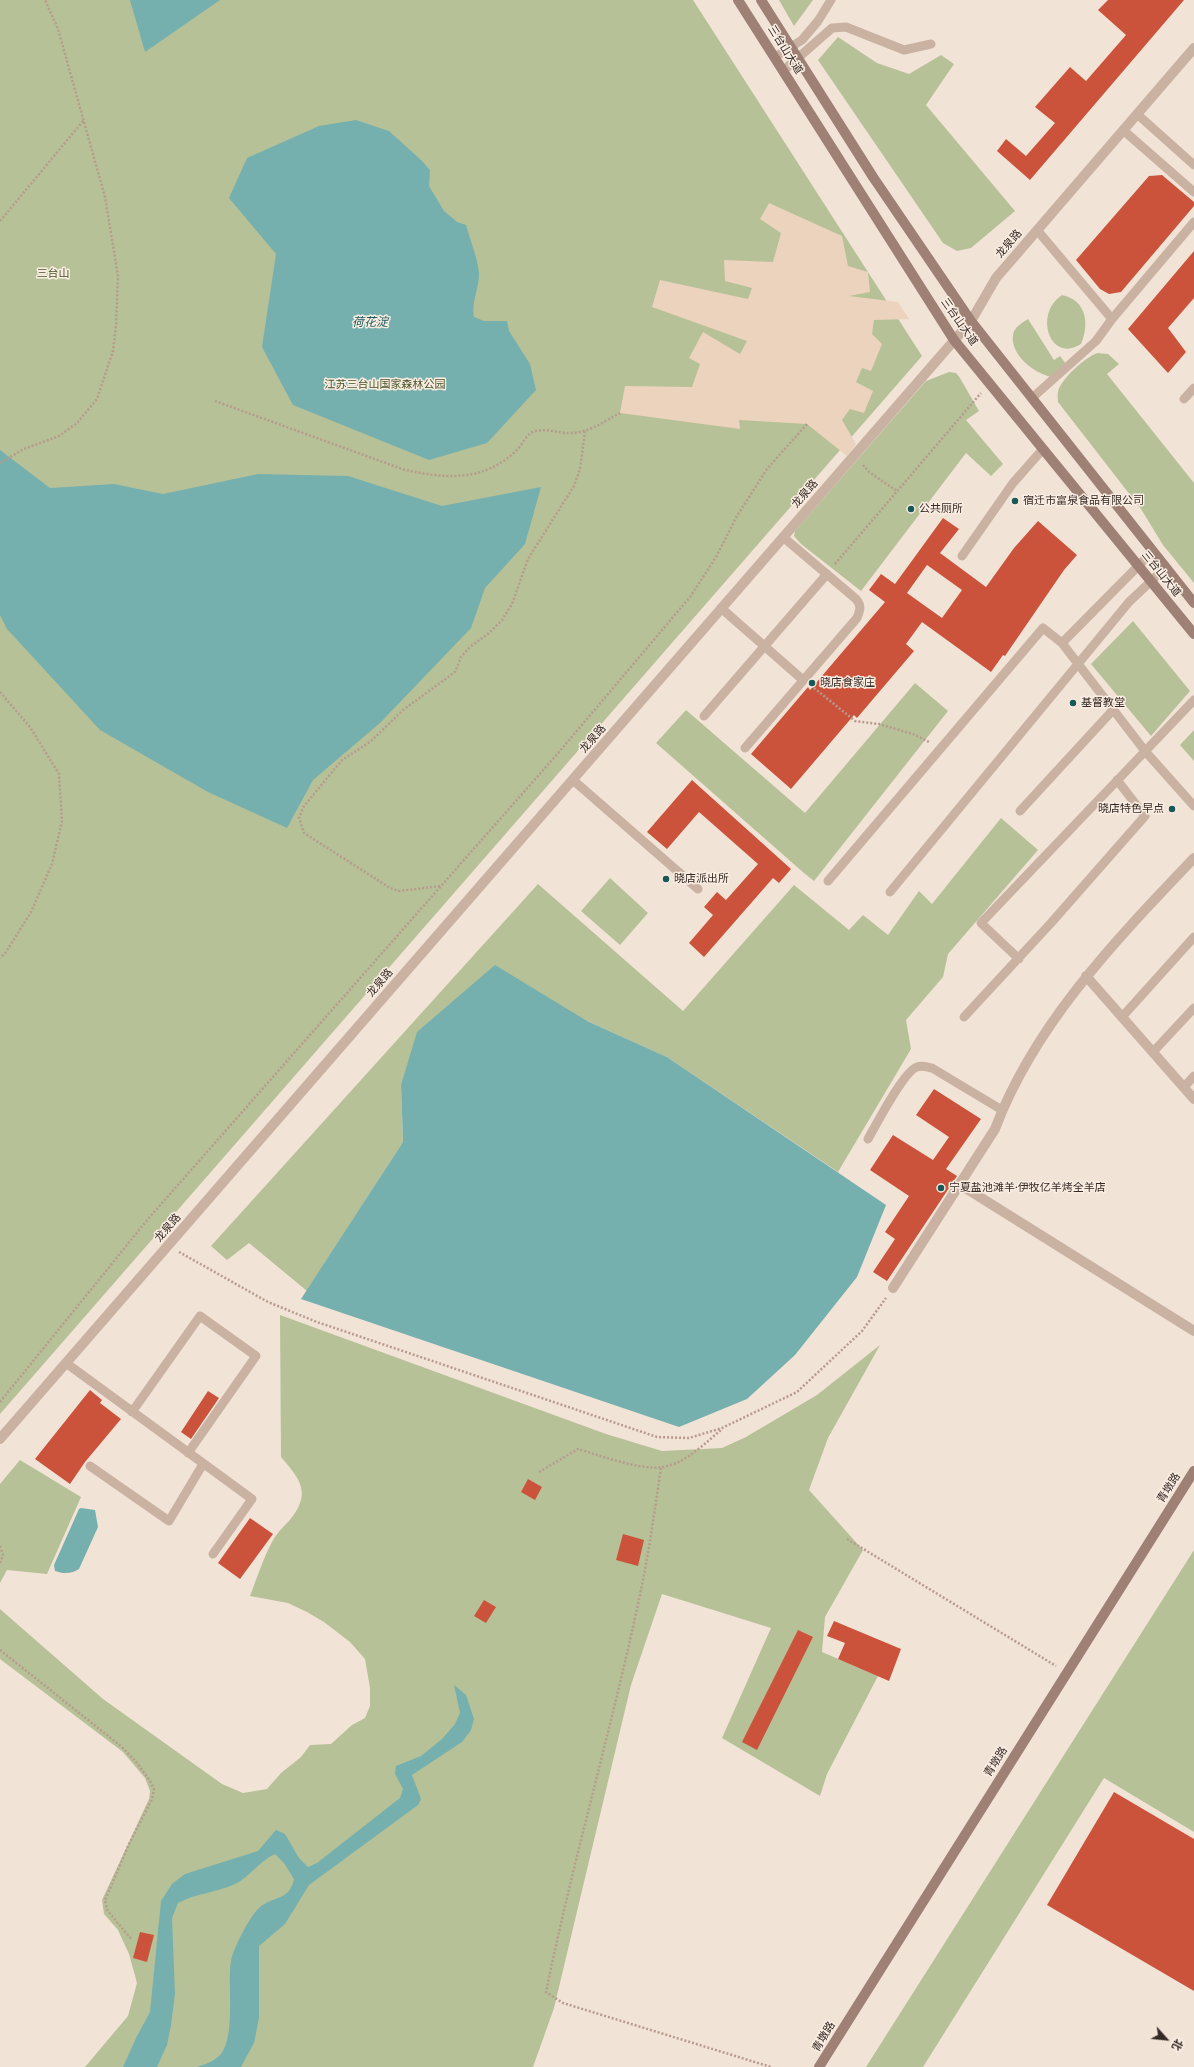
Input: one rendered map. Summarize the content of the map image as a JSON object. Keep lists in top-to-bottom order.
{
  "streets": {
    "main road": ["三台山大道", "青墩路"],
    "street": ["龙泉路"]
  },
  "crossings": [
    ["三台山大道", "龙泉路"]
  ],
  "water": ["荷花淀"],
  "parks": ["三台山", "江苏三台山国家森林公园"],
  "places": [
    "宿迁市富泉食品有限公司",
    "公共厕所",
    "晓店食家庄",
    "基督教堂",
    "晓店特色早点",
    "晓店派出所",
    "宁夏盐池滩羊·伊牧亿羊烤全羊店"
  ],
  "north": "bottom right"
}
